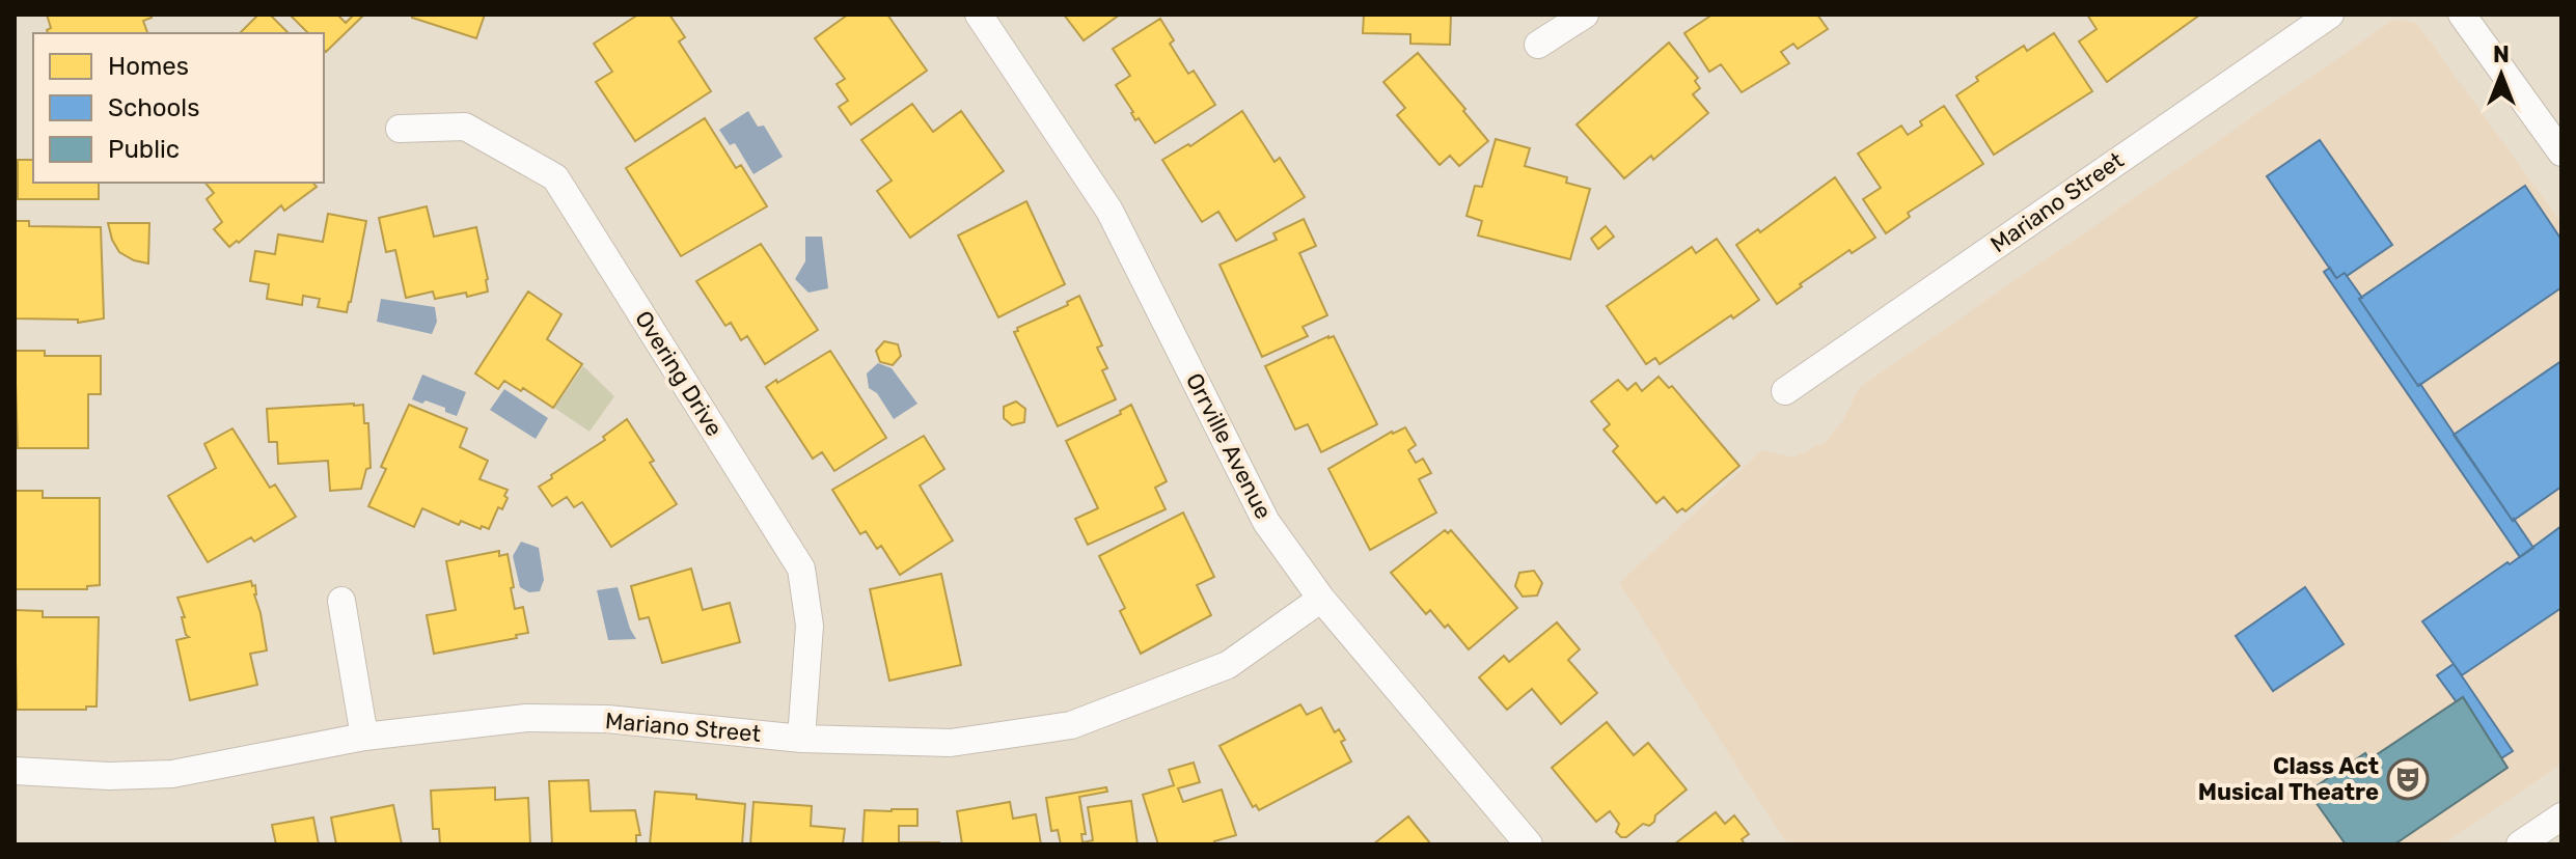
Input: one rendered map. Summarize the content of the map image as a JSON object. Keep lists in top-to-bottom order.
{
  "streets": {
    "street": ["Mariano Street", "Overing Drive", "Orrville Avenue"]
  },
  "crossings": [
    ["Mariano Street", "Overing Drive"],
    ["Mariano Street", "Orrville Avenue"]
  ],
  "places": {
    "theatre": ["Class Act Musical Theatre"]
  },
  "legend": ["Homes", "Schools", "Public"],
  "north": "top"
}
